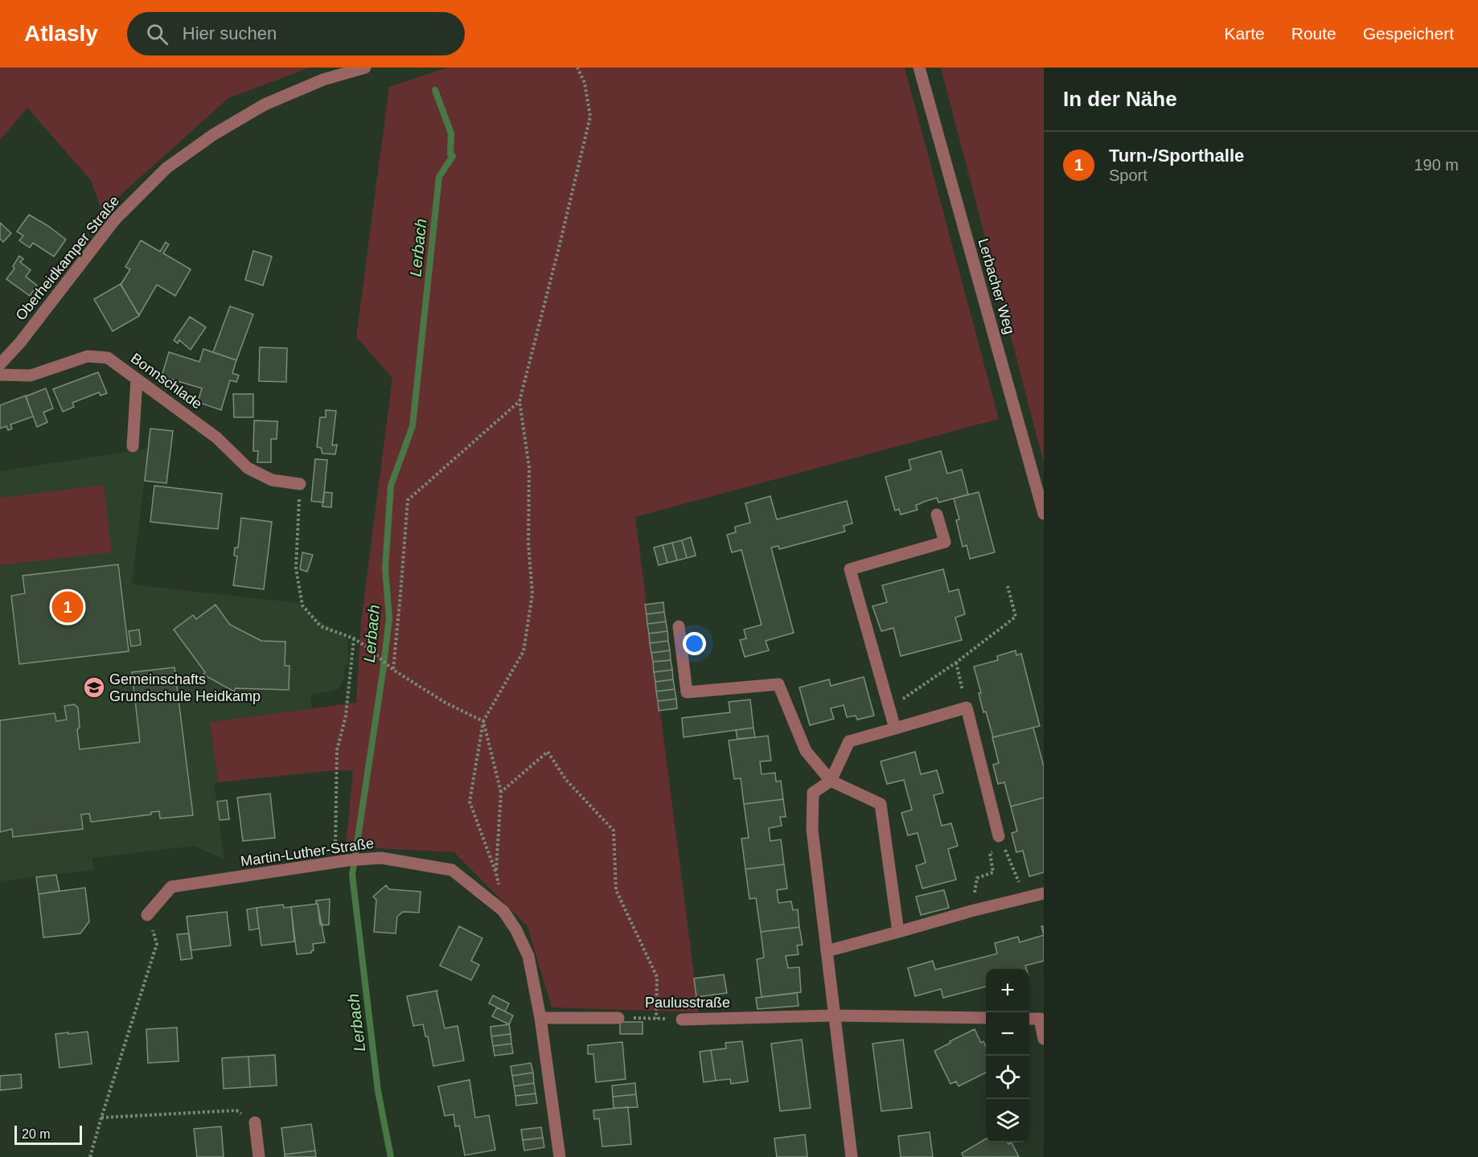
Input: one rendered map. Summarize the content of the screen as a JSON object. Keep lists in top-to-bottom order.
{
  "streets": {
    "street": [
      "Oberheidkamper Straße",
      "Lerbacher Weg",
      "Bonnschlade",
      "Martin-Luther-Straße",
      "Paulusstraße"
    ]
  },
  "water": ["Lerbach"],
  "places": {
    "school or university": ["Gemeinschafts Grundschule Heidkamp"]
  },
  "scale_bar": "20 m",
  "page": {
    "header": "Atlasly",
    "search": "Hier suchen",
    "nav": ["Karte", "Route", "Gespeichert"],
    "heading": "In der Nähe",
    "list": [
      {
        "mark": "1",
        "name": "Turn-/Sporthalle",
        "note": "Sport",
        "value": "190 m"
      }
    ],
    "pins": "1",
    "map_buttons": ["+", "−"],
    "scale": "20 m"
  }
}
